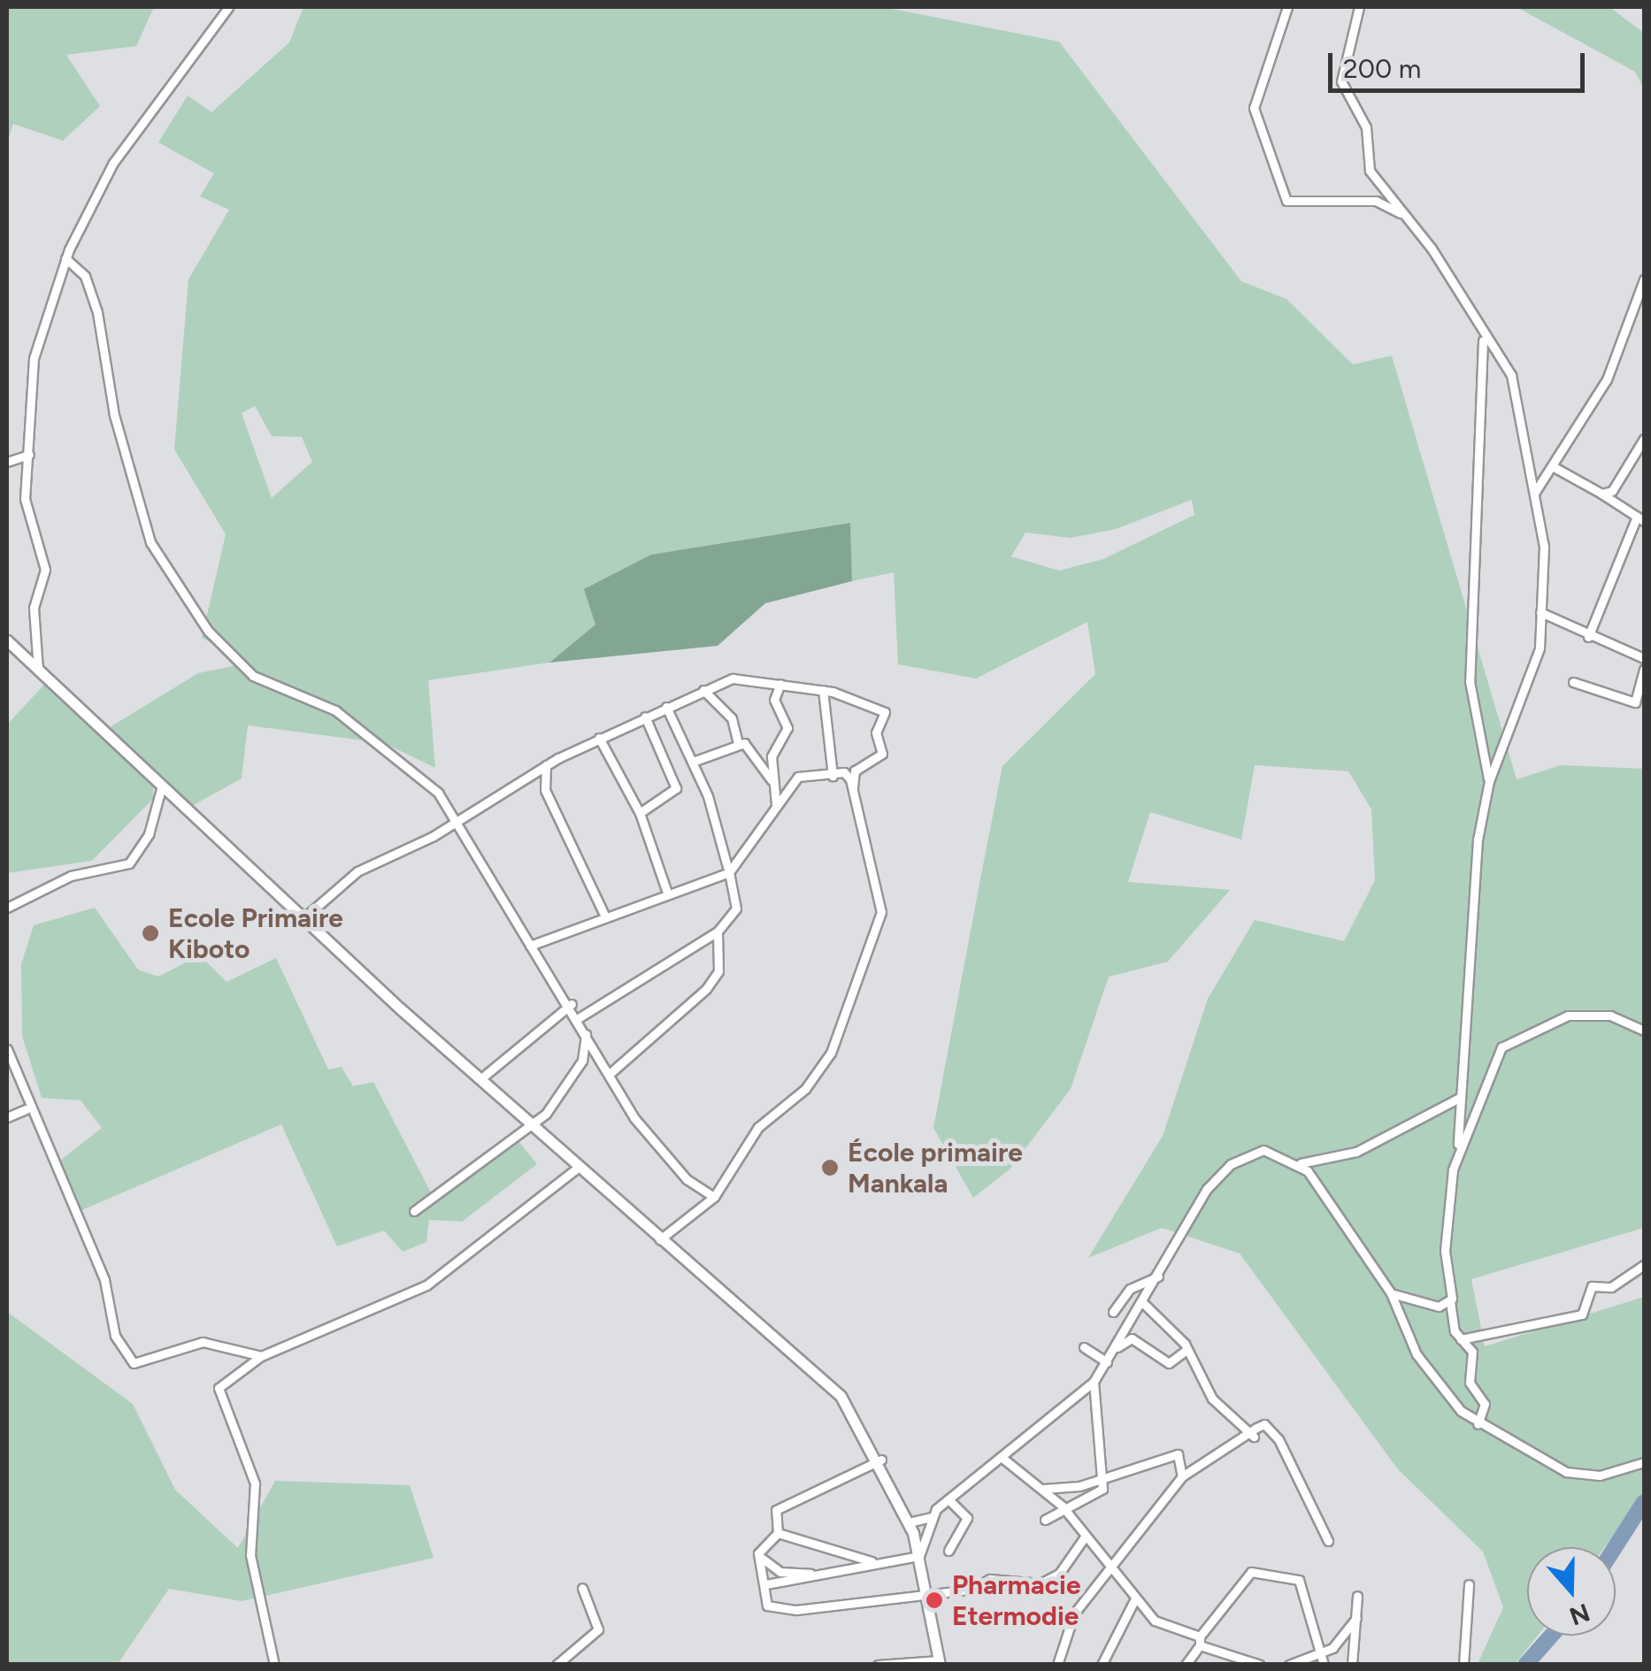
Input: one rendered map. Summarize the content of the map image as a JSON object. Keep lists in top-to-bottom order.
{
  "places": ["Ecole Primaire Kiboto", "École primaire Mankala", "Pharmacie Etermodie"],
  "scale_bar": "200 m",
  "north": "bottom"
}
